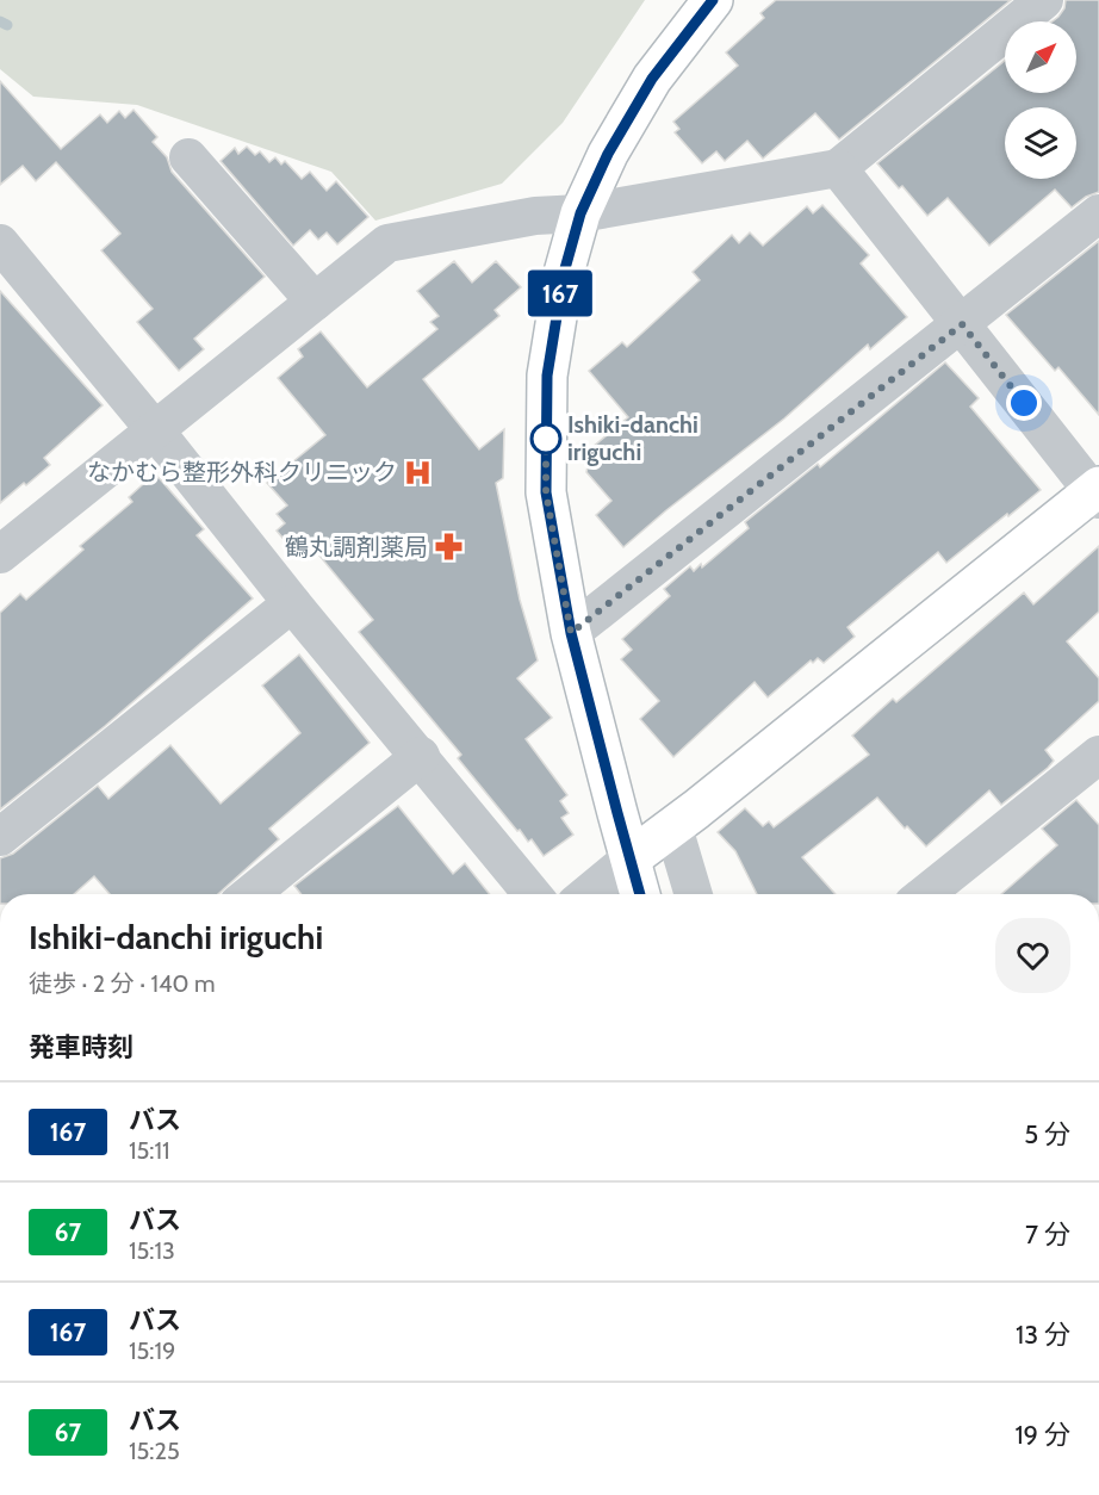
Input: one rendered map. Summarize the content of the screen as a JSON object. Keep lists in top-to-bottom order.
{
  "places": {
    "other": ["Ishiki-danchi iriguchi"],
    "hospital": ["なかむら整形外科クリニック"],
    "pharmacy": ["鶴丸調剤薬局"]
  },
  "lines": ["bus line 167"],
  "north": "top right",
  "page": {
    "on_map": "167",
    "heading": [
      ["Ishiki-danchi iriguchi", "徒歩 · 2 分 · 140 m"],
      "発車時刻"
    ],
    "list": [
      {
        "mark": "167",
        "name": "バス",
        "note": "15:11",
        "value": "5 分"
      },
      {
        "mark": "67",
        "name": "バス",
        "note": "15:13",
        "value": "7 分"
      },
      {
        "mark": "167",
        "name": "バス",
        "note": "15:19",
        "value": "13 分"
      },
      {
        "mark": "67",
        "name": "バス",
        "note": "15:25",
        "value": "19 分"
      }
    ]
  }
}
